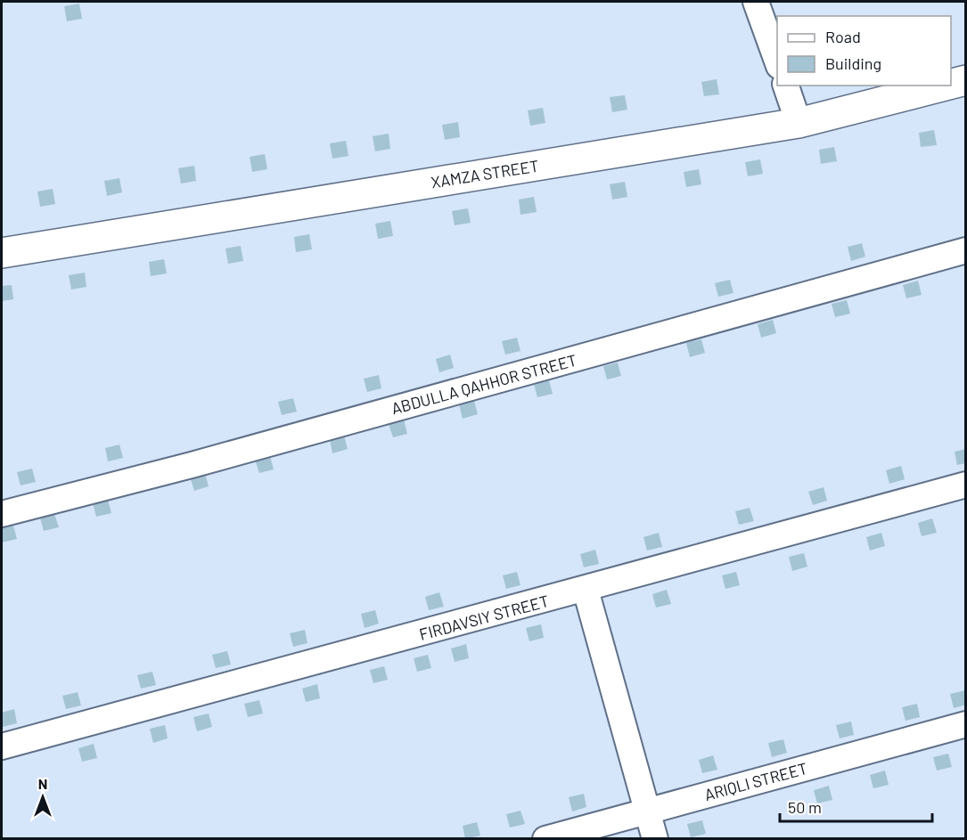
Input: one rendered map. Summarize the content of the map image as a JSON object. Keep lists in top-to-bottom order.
{
  "streets": {
    "main road": ["XAMZA STREET"],
    "street": ["ABDULLA QAHHOR STREET", "FIRDAVSIY STREET", "ARIQLI STREET"]
  },
  "legend": ["Road", "Building"],
  "scale_bar": "50 m",
  "north": "top"
}
